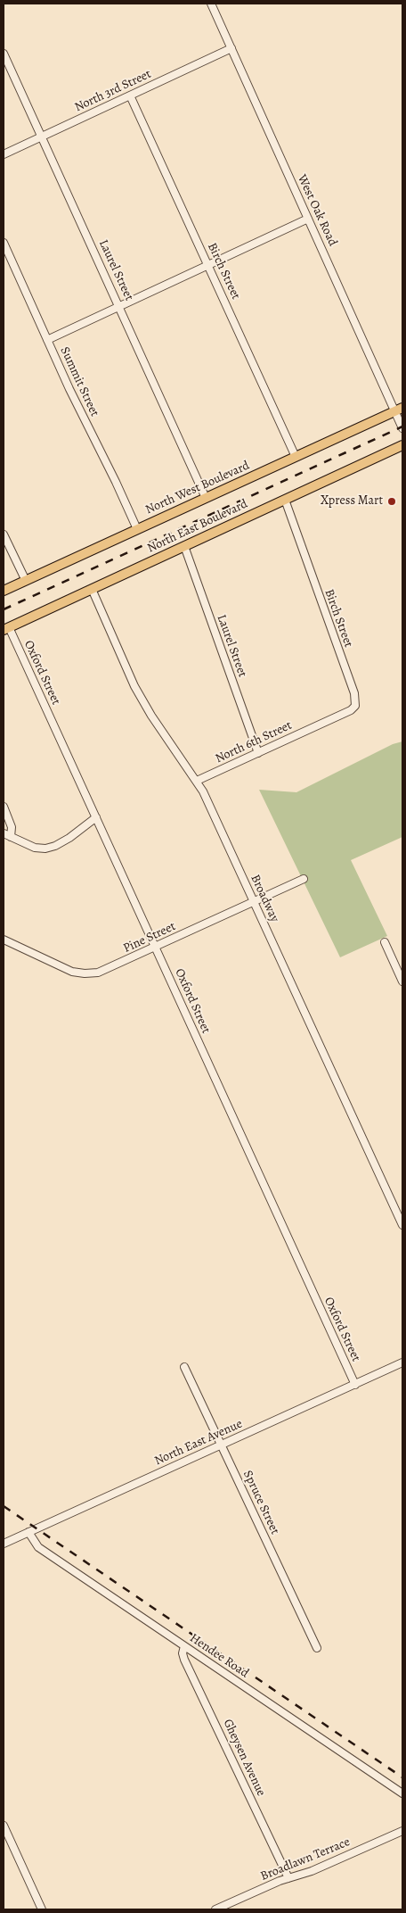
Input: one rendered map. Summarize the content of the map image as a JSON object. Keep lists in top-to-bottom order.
{
  "streets": {
    "main road": ["North West Boulevard", "North East Boulevard"],
    "street": [
      "North 3rd Street",
      "West Oak Road",
      "Laurel Street",
      "Birch Street",
      "Summit Street",
      "Oxford Street",
      "North 6th Street",
      "Broadway",
      "Pine Street",
      "North East Avenue",
      "Spruce Street",
      "Hendee Road",
      "Gheysen Avenue",
      "Broadlawn Terrace"
    ]
  },
  "crossings": [
    ["North 3rd Street", "West Oak Road"],
    ["North 3rd Street", "Laurel Street"],
    ["North 3rd Street", "Birch Street"],
    ["West Oak Road", "North West Boulevard"],
    ["Laurel Street", "North West Boulevard"],
    ["Laurel Street", "North East Boulevard"],
    ["Laurel Street", "North 6th Street"],
    ["Birch Street", "North West Boulevard"],
    ["Birch Street", "North East Boulevard"],
    ["Birch Street", "North 6th Street"],
    ["Summit Street", "North West Boulevard"],
    ["North East Boulevard", "Oxford Street"],
    ["North East Boulevard", "Broadway"],
    ["Oxford Street", "Pine Street"],
    ["Oxford Street", "North East Avenue"],
    ["North 6th Street", "Broadway"],
    ["Broadway", "Pine Street"],
    ["North East Avenue", "Spruce Street"],
    ["North East Avenue", "Hendee Road"],
    ["Hendee Road", "Gheysen Avenue"],
    ["Gheysen Avenue", "Broadlawn Terrace"]
  ],
  "places": ["Xpress Mart"]
}
